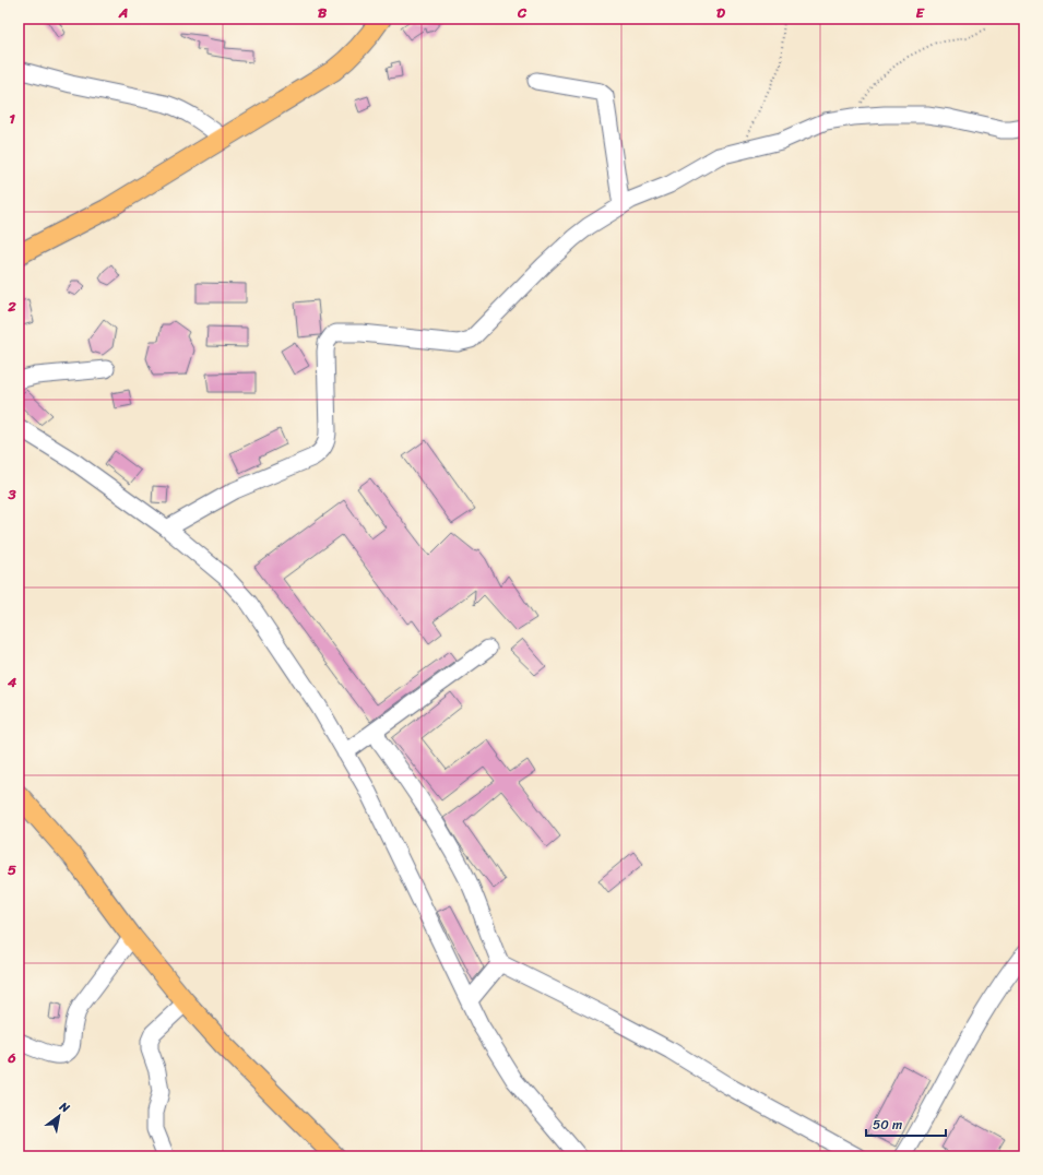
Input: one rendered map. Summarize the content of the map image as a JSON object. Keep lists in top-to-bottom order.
{
  "scale_bar": "50 m",
  "north": "top right",
  "grid": {
    "columns": [
      "A",
      "B",
      "C",
      "D",
      "E"
    ],
    "rows": [
      "1",
      "2",
      "3",
      "4",
      "5",
      "6"
    ]
  }
}
